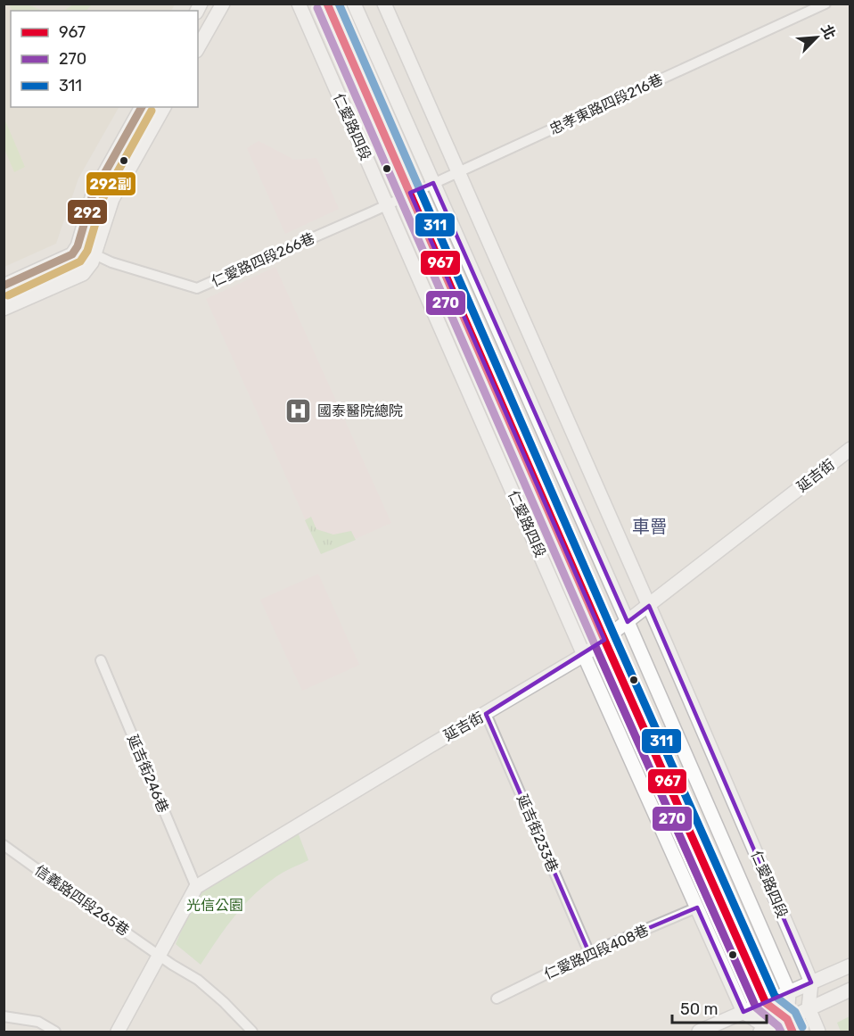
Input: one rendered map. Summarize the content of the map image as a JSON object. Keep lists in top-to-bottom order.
{
  "streets": {
    "main road": ["仁愛路四段", "延吉街"],
    "street": [
      "忠孝東路四段216巷",
      "仁愛路四段266巷",
      "延吉街246巷",
      "延吉街233巷",
      "信義路四段265巷",
      "仁愛路四段408巷"
    ]
  },
  "crossings": [
    ["忠孝東路四段216巷", "仁愛路四段"],
    ["忠孝東路四段216巷", "仁愛路四段266巷"],
    ["仁愛路四段", "仁愛路四段266巷"],
    ["仁愛路四段", "延吉街"],
    ["仁愛路四段", "仁愛路四段408巷"],
    ["延吉街", "延吉街246巷"],
    ["延吉街", "延吉街233巷"],
    ["延吉街233巷", "仁愛路四段408巷"]
  ],
  "districts": ["車罾"],
  "parks": ["光信公園"],
  "places": {
    "hospital": ["國泰醫院總院"]
  },
  "lines": [
    "transit line 967",
    "transit line 311",
    "transit line 270",
    "transit line 292",
    "transit line 292副"
  ],
  "legend": ["967", "270", "311"],
  "scale_bar": "50 m",
  "north": "top right"
}
